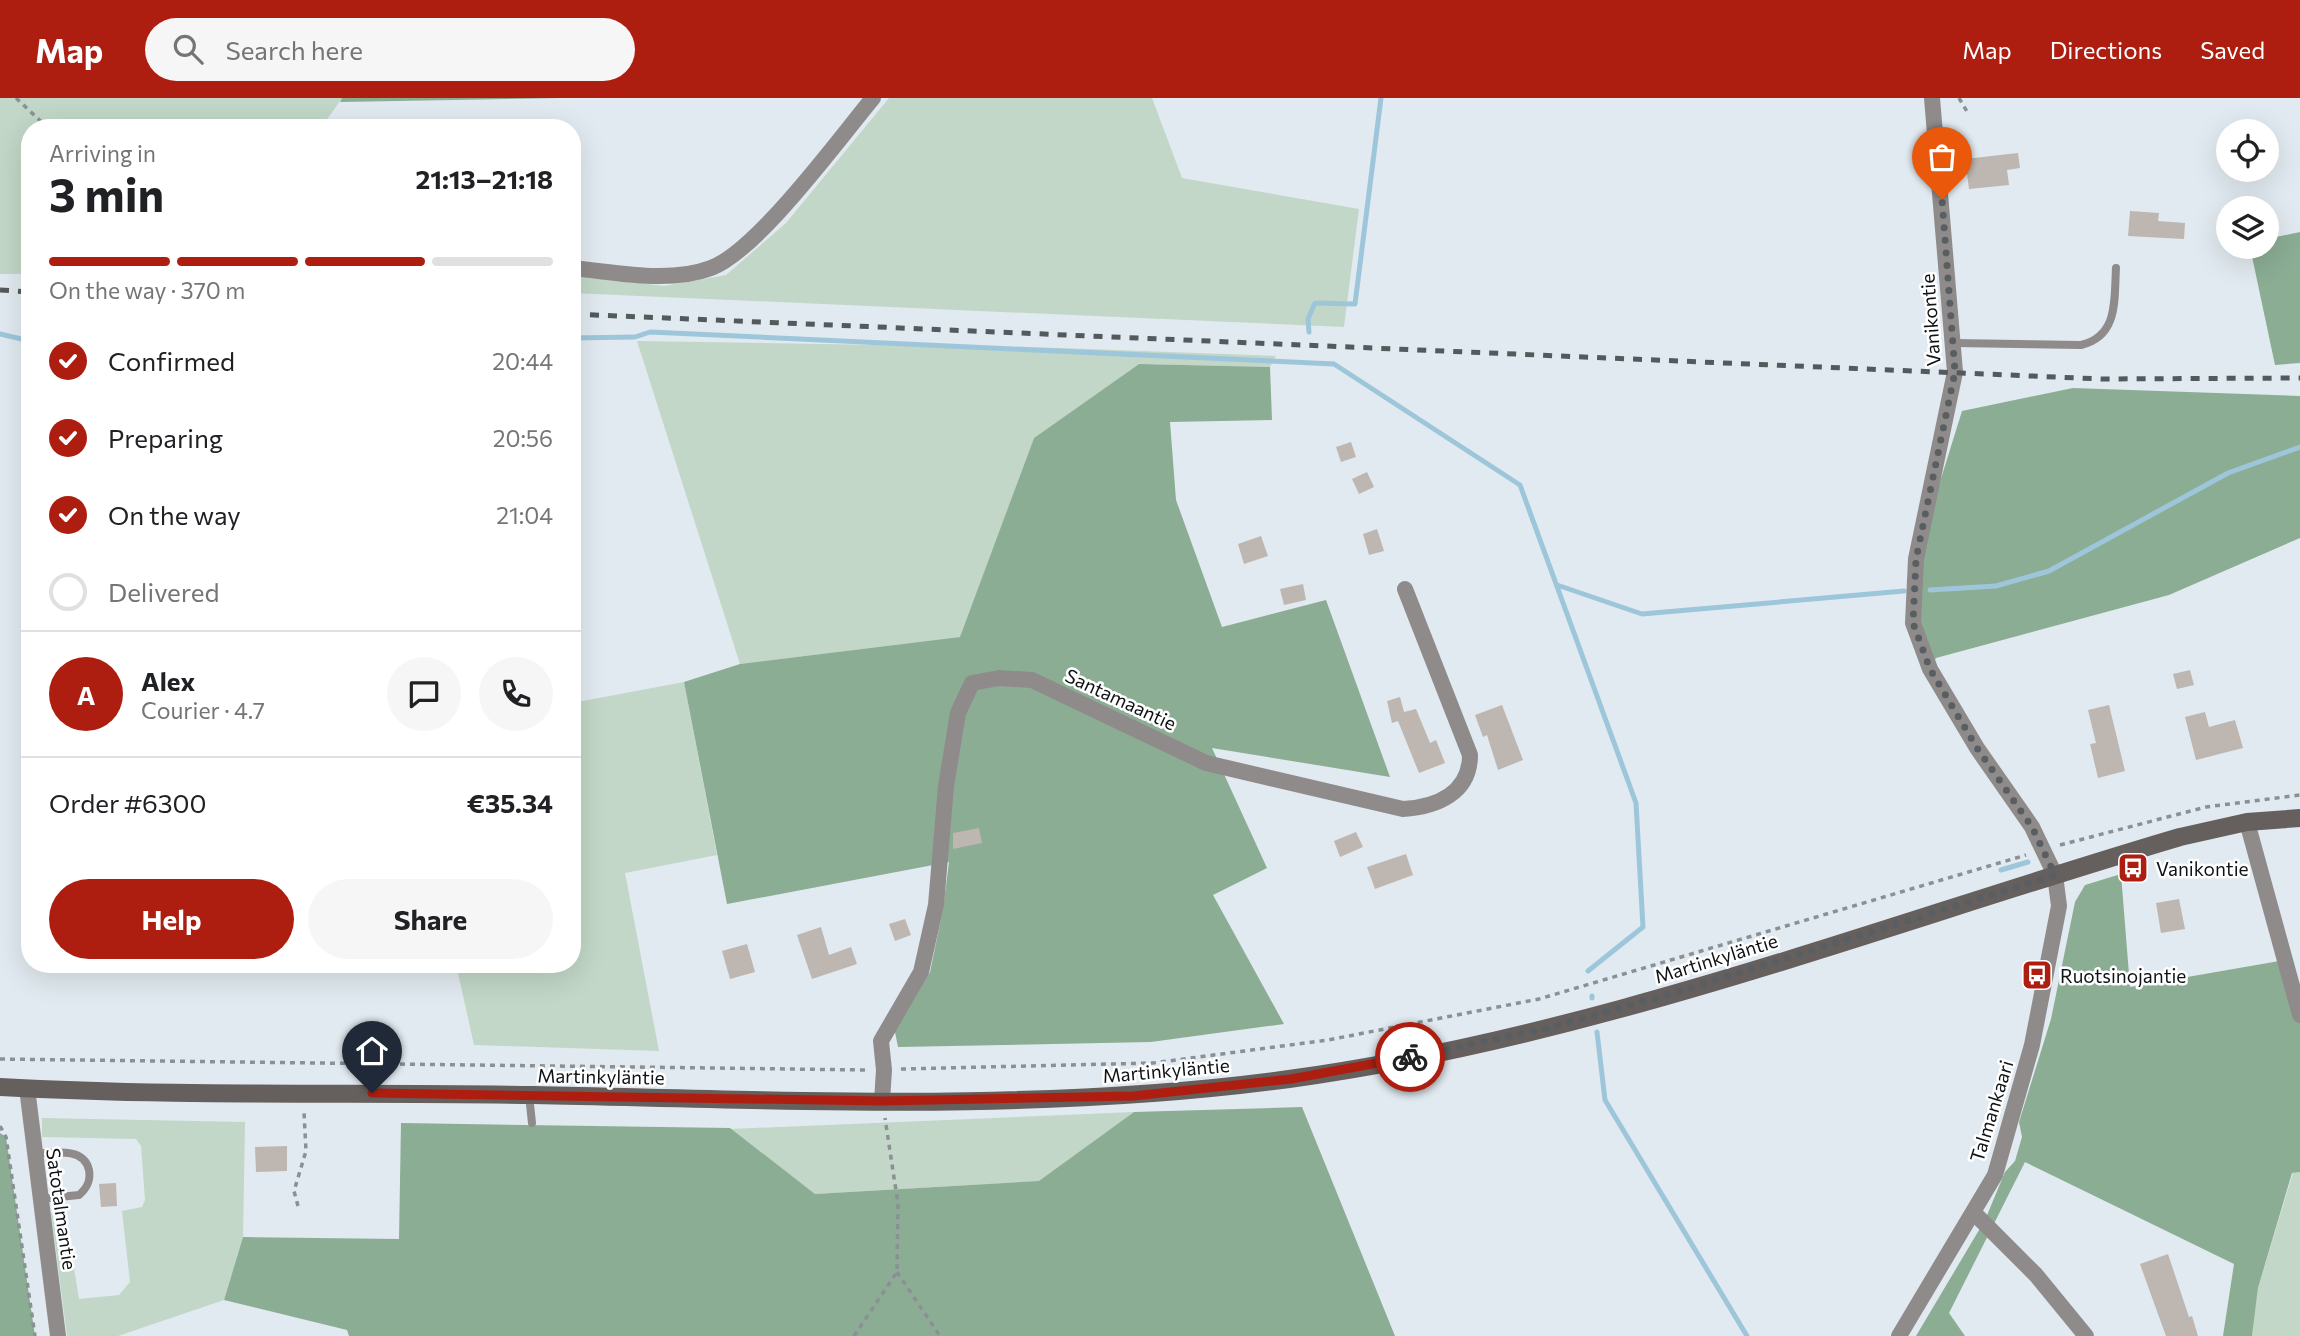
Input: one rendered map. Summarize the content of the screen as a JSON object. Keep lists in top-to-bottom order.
{
  "streets": {
    "street": [
      "Vanikontie",
      "Santamaantie",
      "Martinkyläntie",
      "Talmankaari",
      "Satotalmantie"
    ]
  },
  "crossings": [
    ["Vanikontie", "Martinkyläntie"],
    ["Vanikontie", "Talmankaari"],
    ["Santamaantie", "Martinkyläntie"],
    ["Martinkyläntie", "Talmankaari"],
    ["Martinkyläntie", "Satotalmantie"]
  ],
  "places": {
    "bus stop": ["Vanikontie", "Ruotsinojantie"]
  },
  "page": {
    "header": "Map",
    "search": "Search here",
    "nav": ["Map", "Directions", "Saved"],
    "heading": ["3 min", "Arriving in", "21:13–21:18"],
    "panel": [
      "Alex",
      "Courier · 4.7",
      "Order #6300",
      "€35.34"
    ],
    "bar": "On the way · 370 m",
    "list": [
      ["Confirmed", "20:44"],
      ["Preparing", "20:56"],
      ["On the way", "21:04"],
      "Delivered"
    ],
    "round": "A",
    "buttons": ["Help", "Share"]
  }
}
